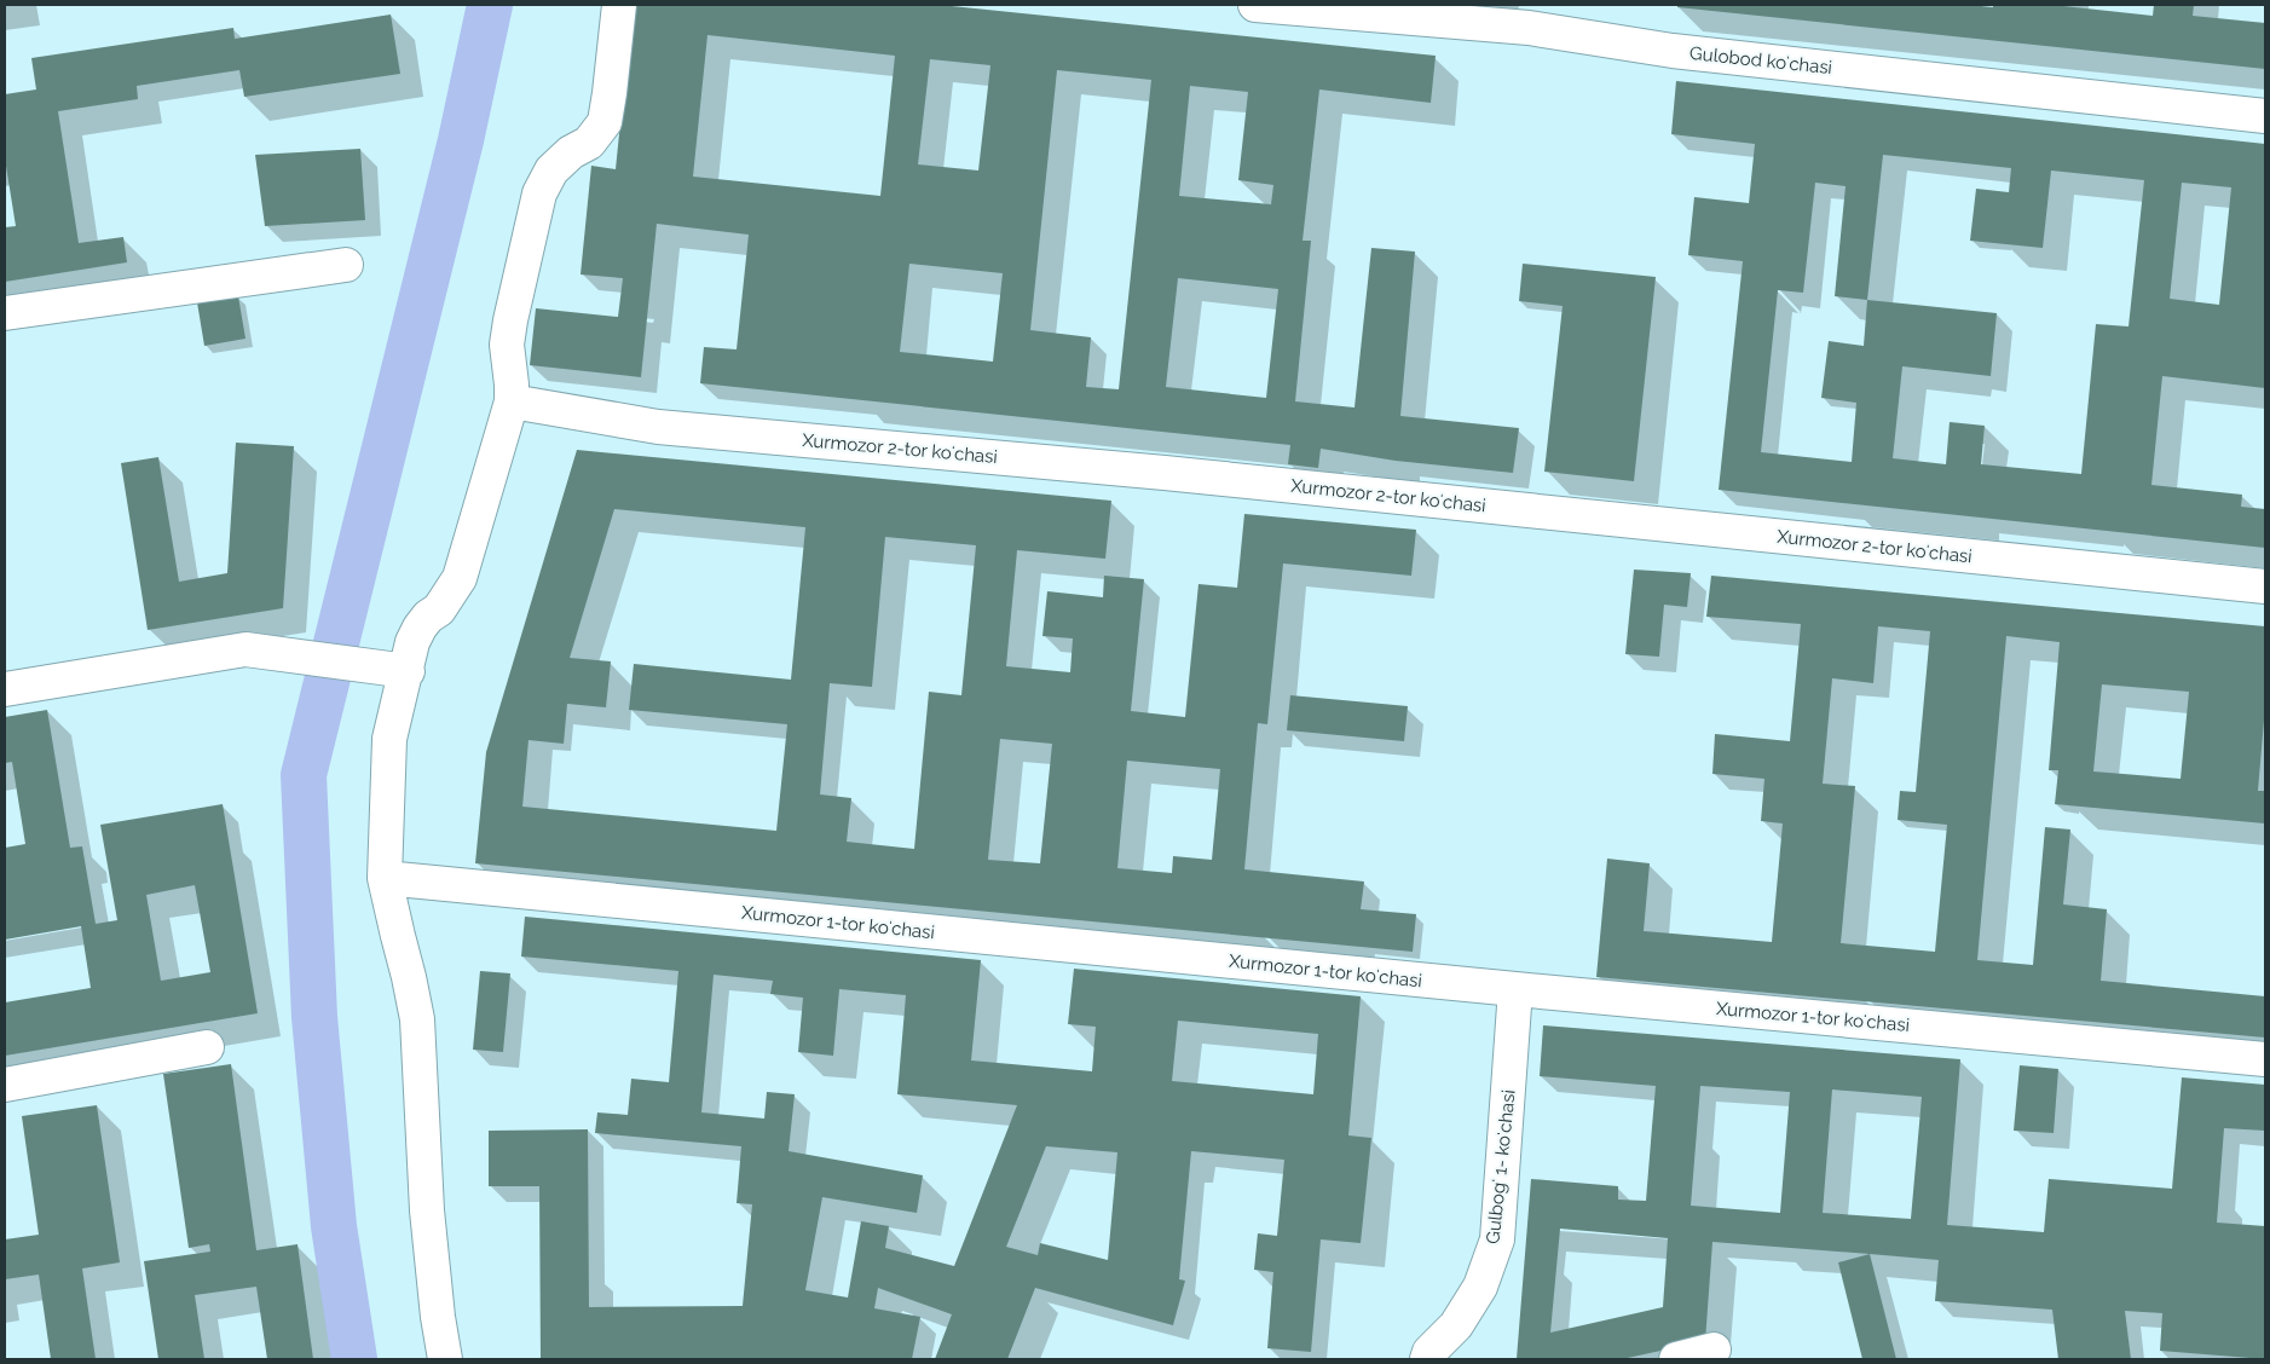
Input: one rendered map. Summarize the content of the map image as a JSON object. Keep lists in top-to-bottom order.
{
  "streets": {
    "street": [
      "Gulobod koʻchasi",
      "Xurmozor 2-tor koʻchasi",
      "Xurmozor 1-tor koʻchasi",
      "Gulbogʻ 1- koʻchasi"
    ]
  },
  "crossings": [
    ["Xurmozor 1-tor koʻchasi", "Gulbogʻ 1- koʻchasi"]
  ]
}
